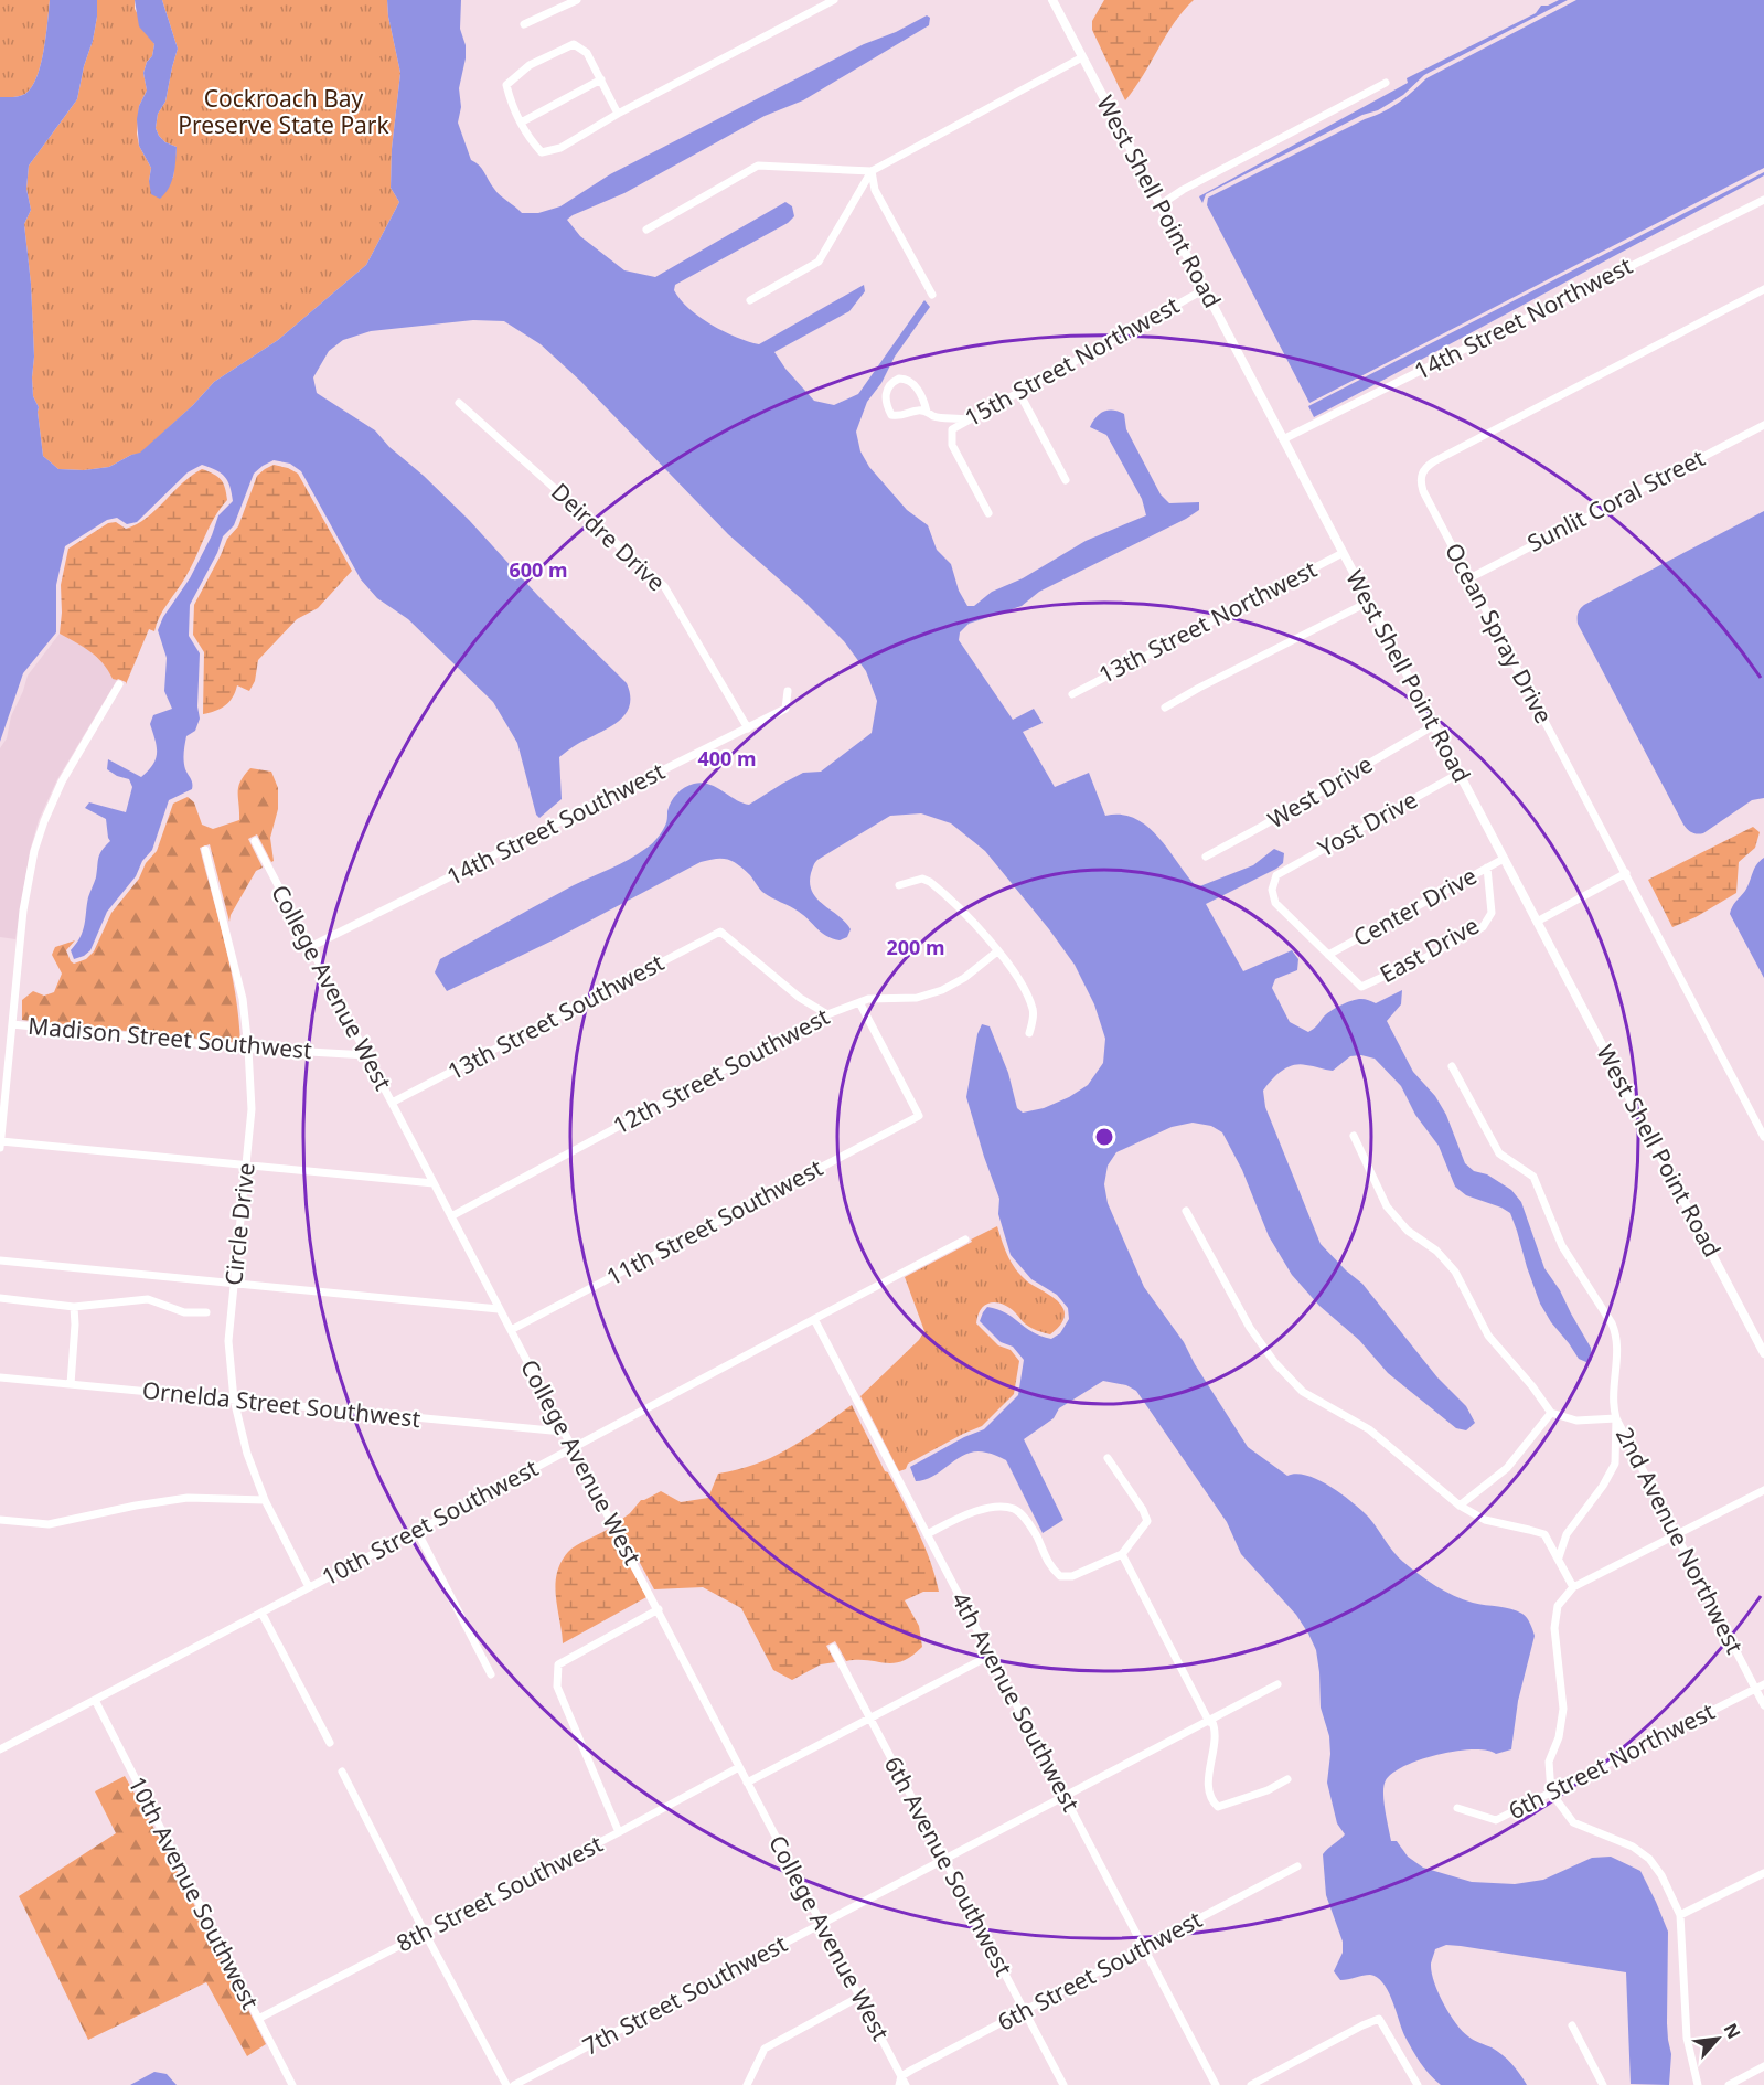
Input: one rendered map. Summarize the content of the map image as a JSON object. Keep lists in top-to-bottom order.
{
  "streets": {
    "street": [
      "West Shell Point Road",
      "14th Street Northwest",
      "15th Street Northwest",
      "Sunlit Coral Street",
      "Deirdre Drive",
      "13th Street Northwest",
      "Ocean Spray Drive",
      "West Drive",
      "14th Street Southwest",
      "Yost Drive",
      "Center Drive",
      "East Drive",
      "College Avenue West",
      "13th Street Southwest",
      "Madison Street Southwest",
      "12th Street Southwest",
      "11th Street Southwest",
      "Circle Drive",
      "Ornelda Street Southwest",
      "10th Street Southwest",
      "2nd Avenue Northwest",
      "4th Avenue Southwest",
      "6th Street Northwest",
      "6th Avenue Southwest",
      "10th Avenue Southwest",
      "8th Street Southwest",
      "6th Street Southwest",
      "7th Street Southwest"
    ]
  },
  "crossings": [
    ["West Shell Point Road", "14th Street Northwest"],
    ["West Shell Point Road", "15th Street Northwest"],
    ["West Shell Point Road", "13th Street Northwest"],
    ["West Shell Point Road", "West Drive"],
    ["West Shell Point Road", "Yost Drive"],
    ["West Shell Point Road", "Center Drive"],
    ["Sunlit Coral Street", "Ocean Spray Drive"],
    ["Deirdre Drive", "14th Street Southwest"],
    ["14th Street Southwest", "College Avenue West"],
    ["Yost Drive", "Center Drive"],
    ["Yost Drive", "East Drive"],
    ["Center Drive", "East Drive"],
    ["College Avenue West", "13th Street Southwest"],
    ["College Avenue West", "Madison Street Southwest"],
    ["College Avenue West", "12th Street Southwest"],
    ["College Avenue West", "11th Street Southwest"],
    ["College Avenue West", "Ornelda Street Southwest"],
    ["College Avenue West", "10th Street Southwest"],
    ["College Avenue West", "8th Street Southwest"],
    ["College Avenue West", "6th Street Southwest"],
    ["College Avenue West", "7th Street Southwest"],
    ["13th Street Southwest", "12th Street Southwest"],
    ["Madison Street Southwest", "Circle Drive"],
    ["12th Street Southwest", "11th Street Southwest"],
    ["Circle Drive", "Ornelda Street Southwest"],
    ["Circle Drive", "10th Street Southwest"],
    ["10th Street Southwest", "4th Avenue Southwest"],
    ["10th Street Southwest", "10th Avenue Southwest"],
    ["2nd Avenue Northwest", "6th Street Northwest"],
    ["4th Avenue Southwest", "6th Street Southwest"],
    ["4th Avenue Southwest", "7th Street Southwest"],
    ["6th Avenue Southwest", "6th Street Southwest"],
    ["6th Avenue Southwest", "7th Street Southwest"],
    ["10th Avenue Southwest", "8th Street Southwest"]
  ],
  "parks": ["Cockroach Bay Preserve State Park"],
  "north": "top right",
  "rings": ["600 m", "400 m", "200 m"]
}
